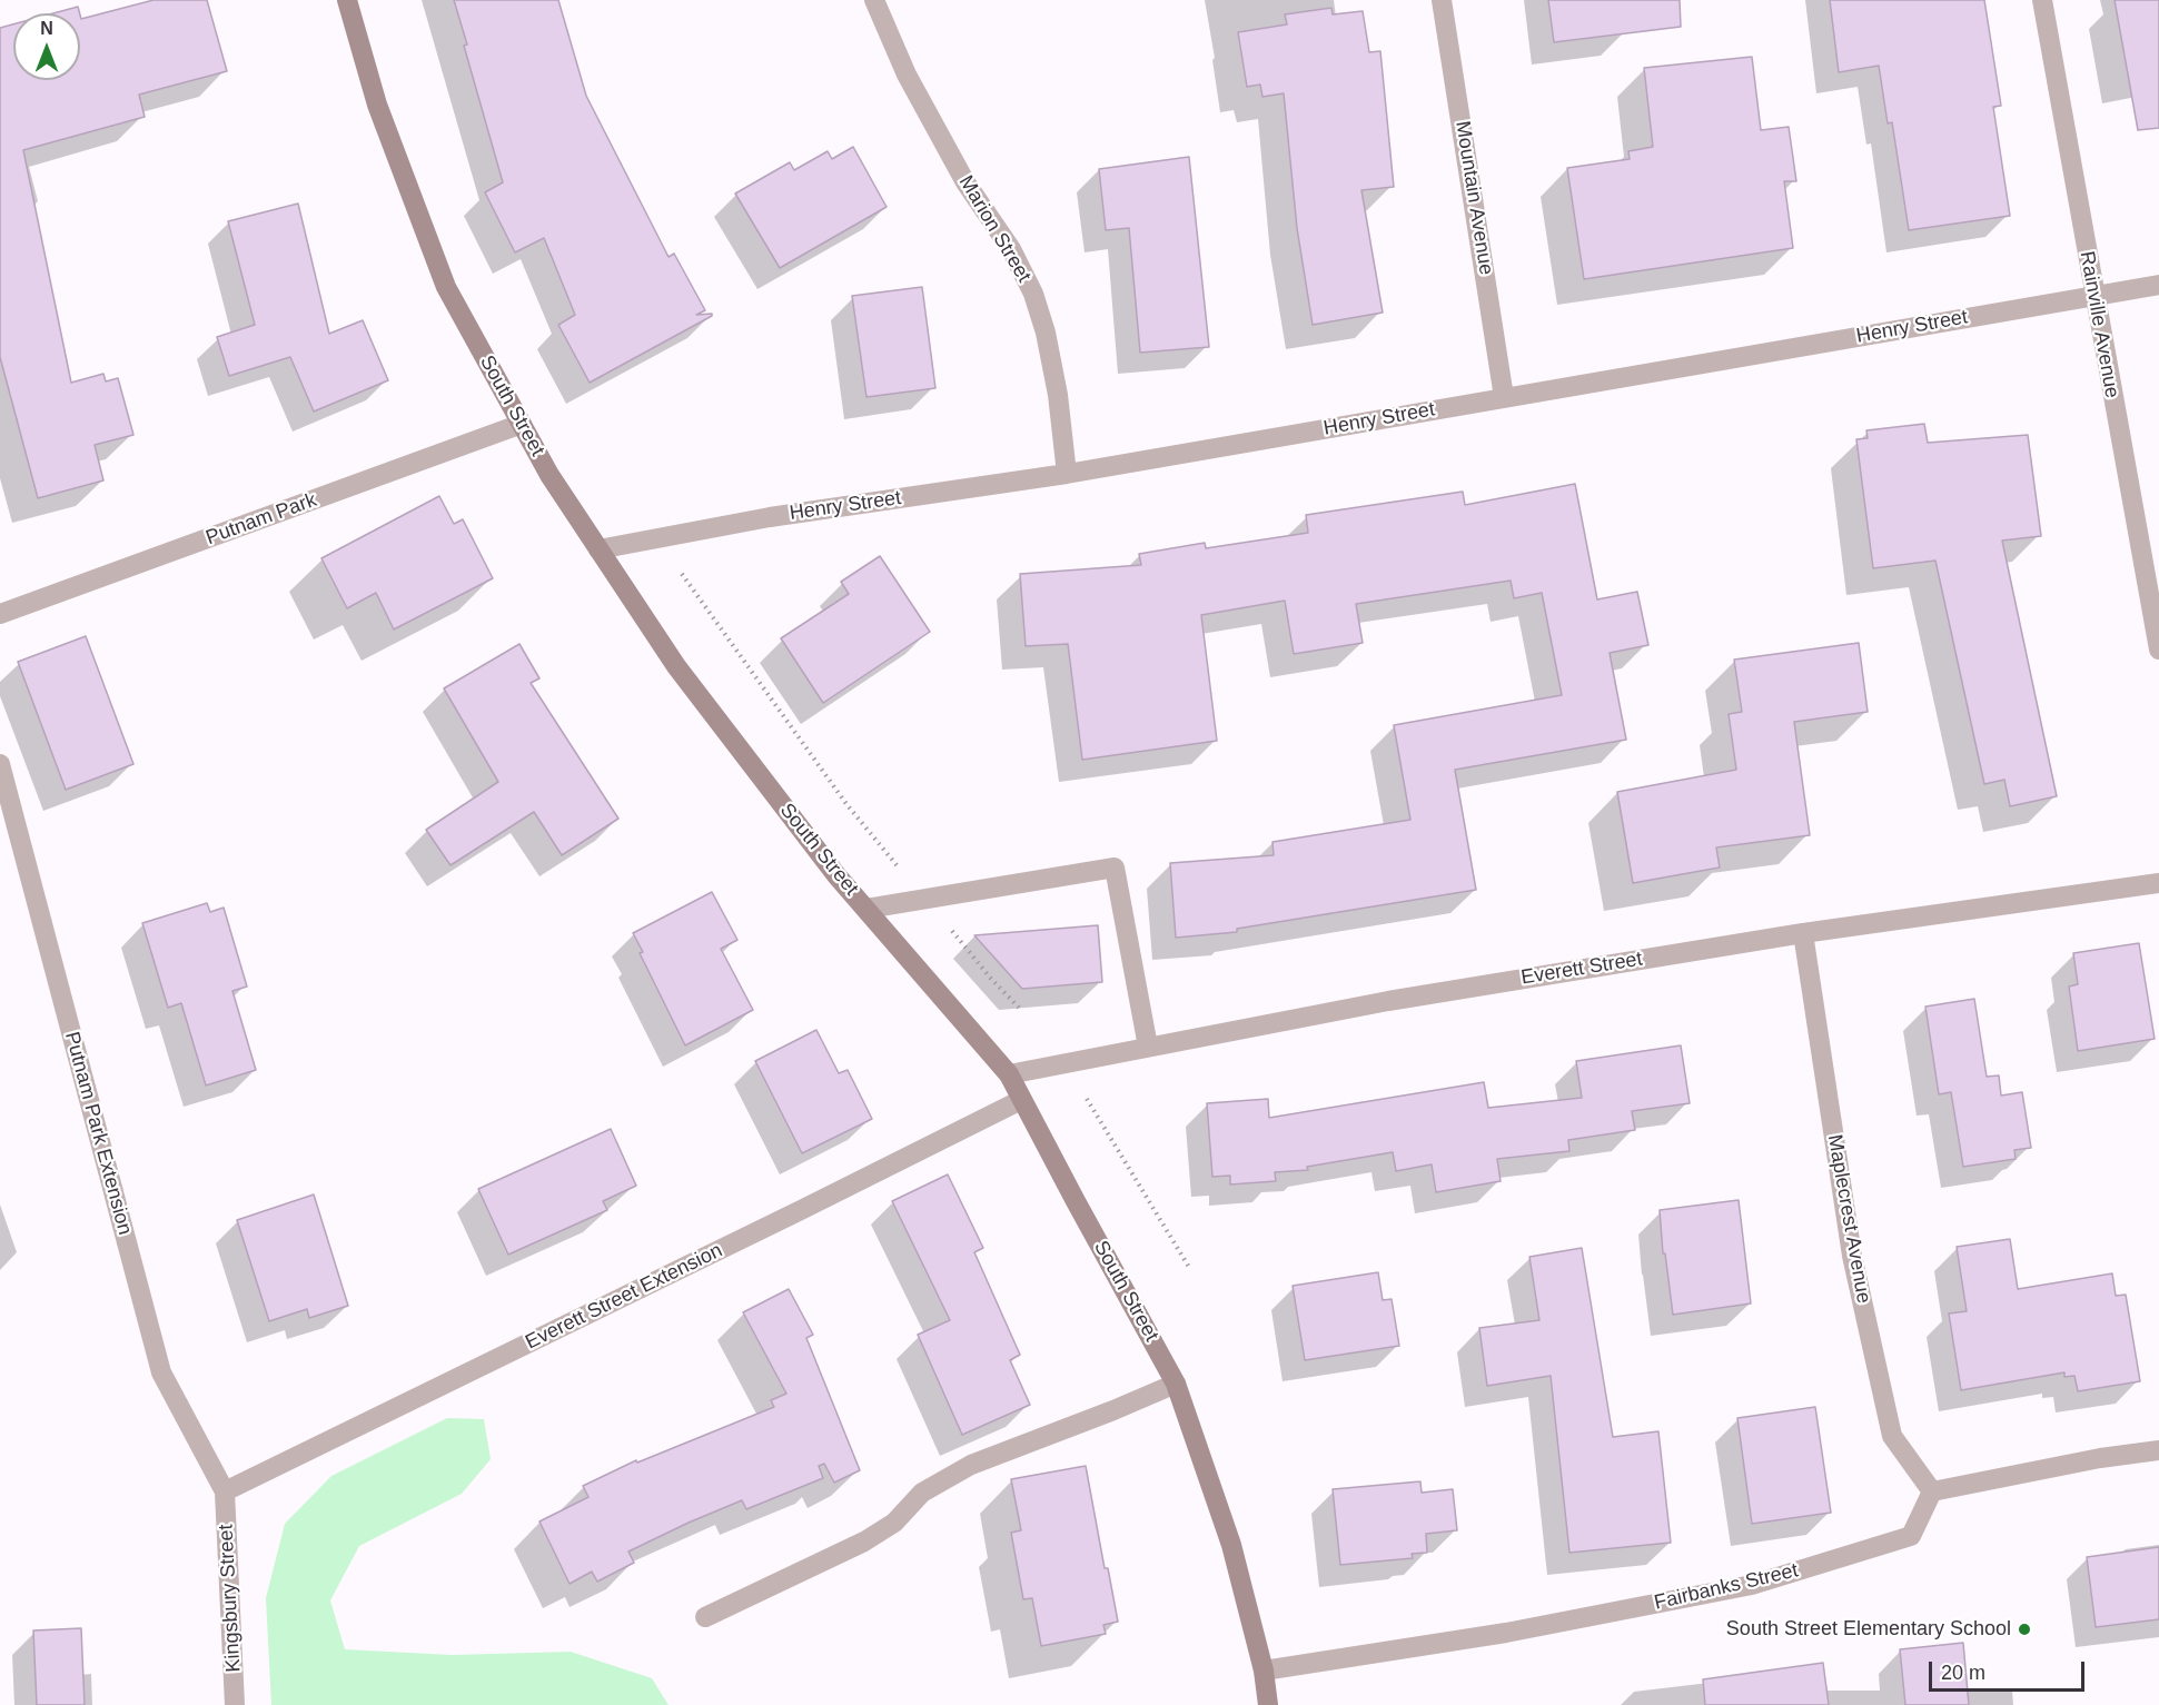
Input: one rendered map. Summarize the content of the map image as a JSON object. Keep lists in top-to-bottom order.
{
  "streets": {
    "main road": ["South Street"],
    "street": [
      "Mountain Avenue",
      "Marion Street",
      "Rainville Avenue",
      "Henry Street",
      "Putnam Park",
      "Everett Street",
      "Putnam Park Extension",
      "Maplecrest Avenue",
      "Everett Street Extension",
      "Fairbanks Street",
      "Kingsbury Street"
    ]
  },
  "crossings": [
    ["Mountain Avenue", "Henry Street"],
    ["Marion Street", "Henry Street"],
    ["Rainville Avenue", "Henry Street"],
    ["Henry Street", "South Street"],
    ["South Street", "Putnam Park"],
    ["South Street", "Everett Street"],
    ["South Street", "Everett Street Extension"],
    ["South Street", "Fairbanks Street"],
    ["Everett Street", "Maplecrest Avenue"],
    ["Putnam Park Extension", "Everett Street Extension"],
    ["Putnam Park Extension", "Kingsbury Street"],
    ["Maplecrest Avenue", "Fairbanks Street"],
    ["Everett Street Extension", "Kingsbury Street"]
  ],
  "places": ["South Street Elementary School"],
  "scale_bar": "20 m",
  "north": "top"
}
